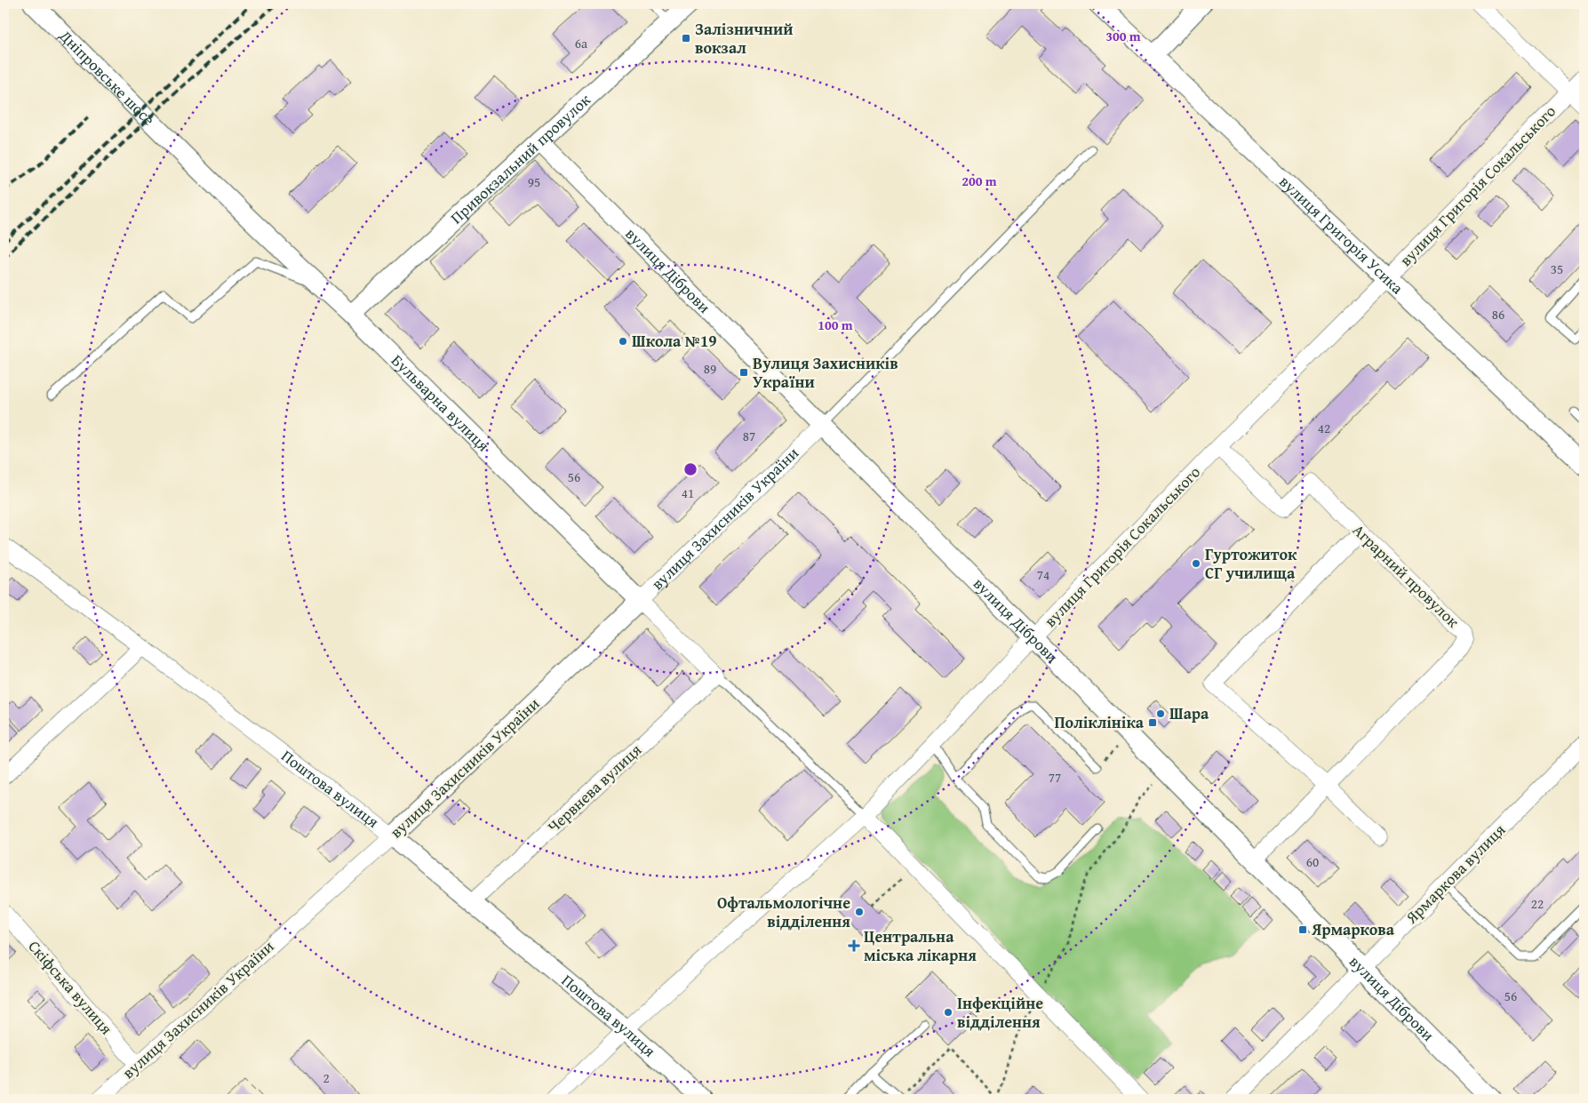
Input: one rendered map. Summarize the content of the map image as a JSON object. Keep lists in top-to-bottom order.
{
  "streets": {
    "street": [
      "Дніпровське шосе",
      "Привокзальний провулок",
      "вулиця Григорія Сокальського",
      "вулиця Григорія Усика",
      "вулиця Діброви",
      "Бульварна вулиця",
      "вулиця Захисників України",
      "Аграрний провулок",
      "Поштова вулиця",
      "Червнева вулиця",
      "Ярмаркова вулиця",
      "Скіфська вулиця"
    ]
  },
  "crossings": [
    ["Дніпровське шосе", "Бульварна вулиця"],
    ["Привокзальний провулок", "вулиця Діброви"],
    ["Привокзальний провулок", "Бульварна вулиця"],
    ["вулиця Григорія Сокальського", "вулиця Григорія Усика"],
    ["вулиця Григорія Сокальського", "вулиця Діброви"],
    ["вулиця Григорія Сокальського", "Аграрний провулок"],
    ["вулиця Григорія Сокальського", "Поштова вулиця"],
    ["вулиця Діброви", "вулиця Захисників України"],
    ["вулиця Діброви", "Аграрний провулок"],
    ["вулиця Діброви", "Ярмаркова вулиця"],
    ["Бульварна вулиця", "вулиця Захисників України"],
    ["Бульварна вулиця", "Червнева вулиця"],
    ["вулиця Захисників України", "Поштова вулиця"],
    ["вулиця Захисників України", "Скіфська вулиця"],
    ["Поштова вулиця", "Червнева вулиця"]
  ],
  "places": {
    "transit": [
      "Залізничний вокзал",
      "Вулиця Захисників України",
      "Поліклініка",
      "Ярмаркова"
    ],
    "other": [
      "Школа №19",
      "Гуртожиток СГ училища",
      "Шара",
      "Офтальмологічне відділення",
      "Інфекційне відділення"
    ],
    "health": ["Центральна міська лікарня"]
  },
  "house_numbers": [
    "6а",
    "95",
    "35",
    "86",
    "89",
    "42",
    "87",
    "56",
    "41",
    "74",
    "77",
    "60",
    "22",
    "56",
    "2"
  ],
  "rings": ["300 m", "200 m", "100 m"]
}
